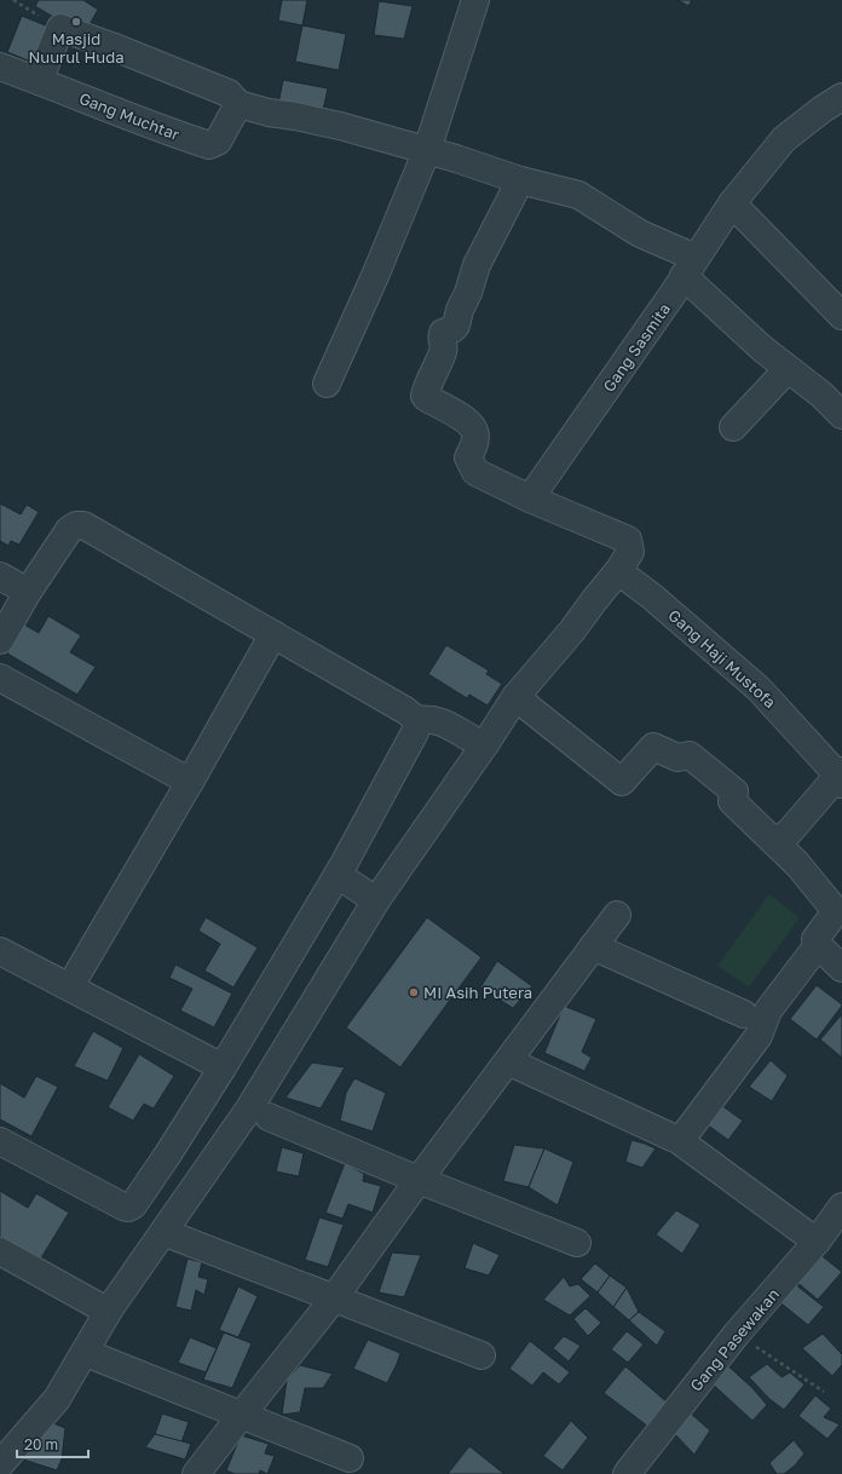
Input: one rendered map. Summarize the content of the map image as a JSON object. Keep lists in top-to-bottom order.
{
  "streets": {
    "street": [
      "Gang Muchtar",
      "Gang Sasmita",
      "Gang Haji Mustofa",
      "Gang Pasewakan"
    ]
  },
  "places": ["Masjid Nuurul Huda", "MI Asih Putera"],
  "scale_bar": "20 m"
}
